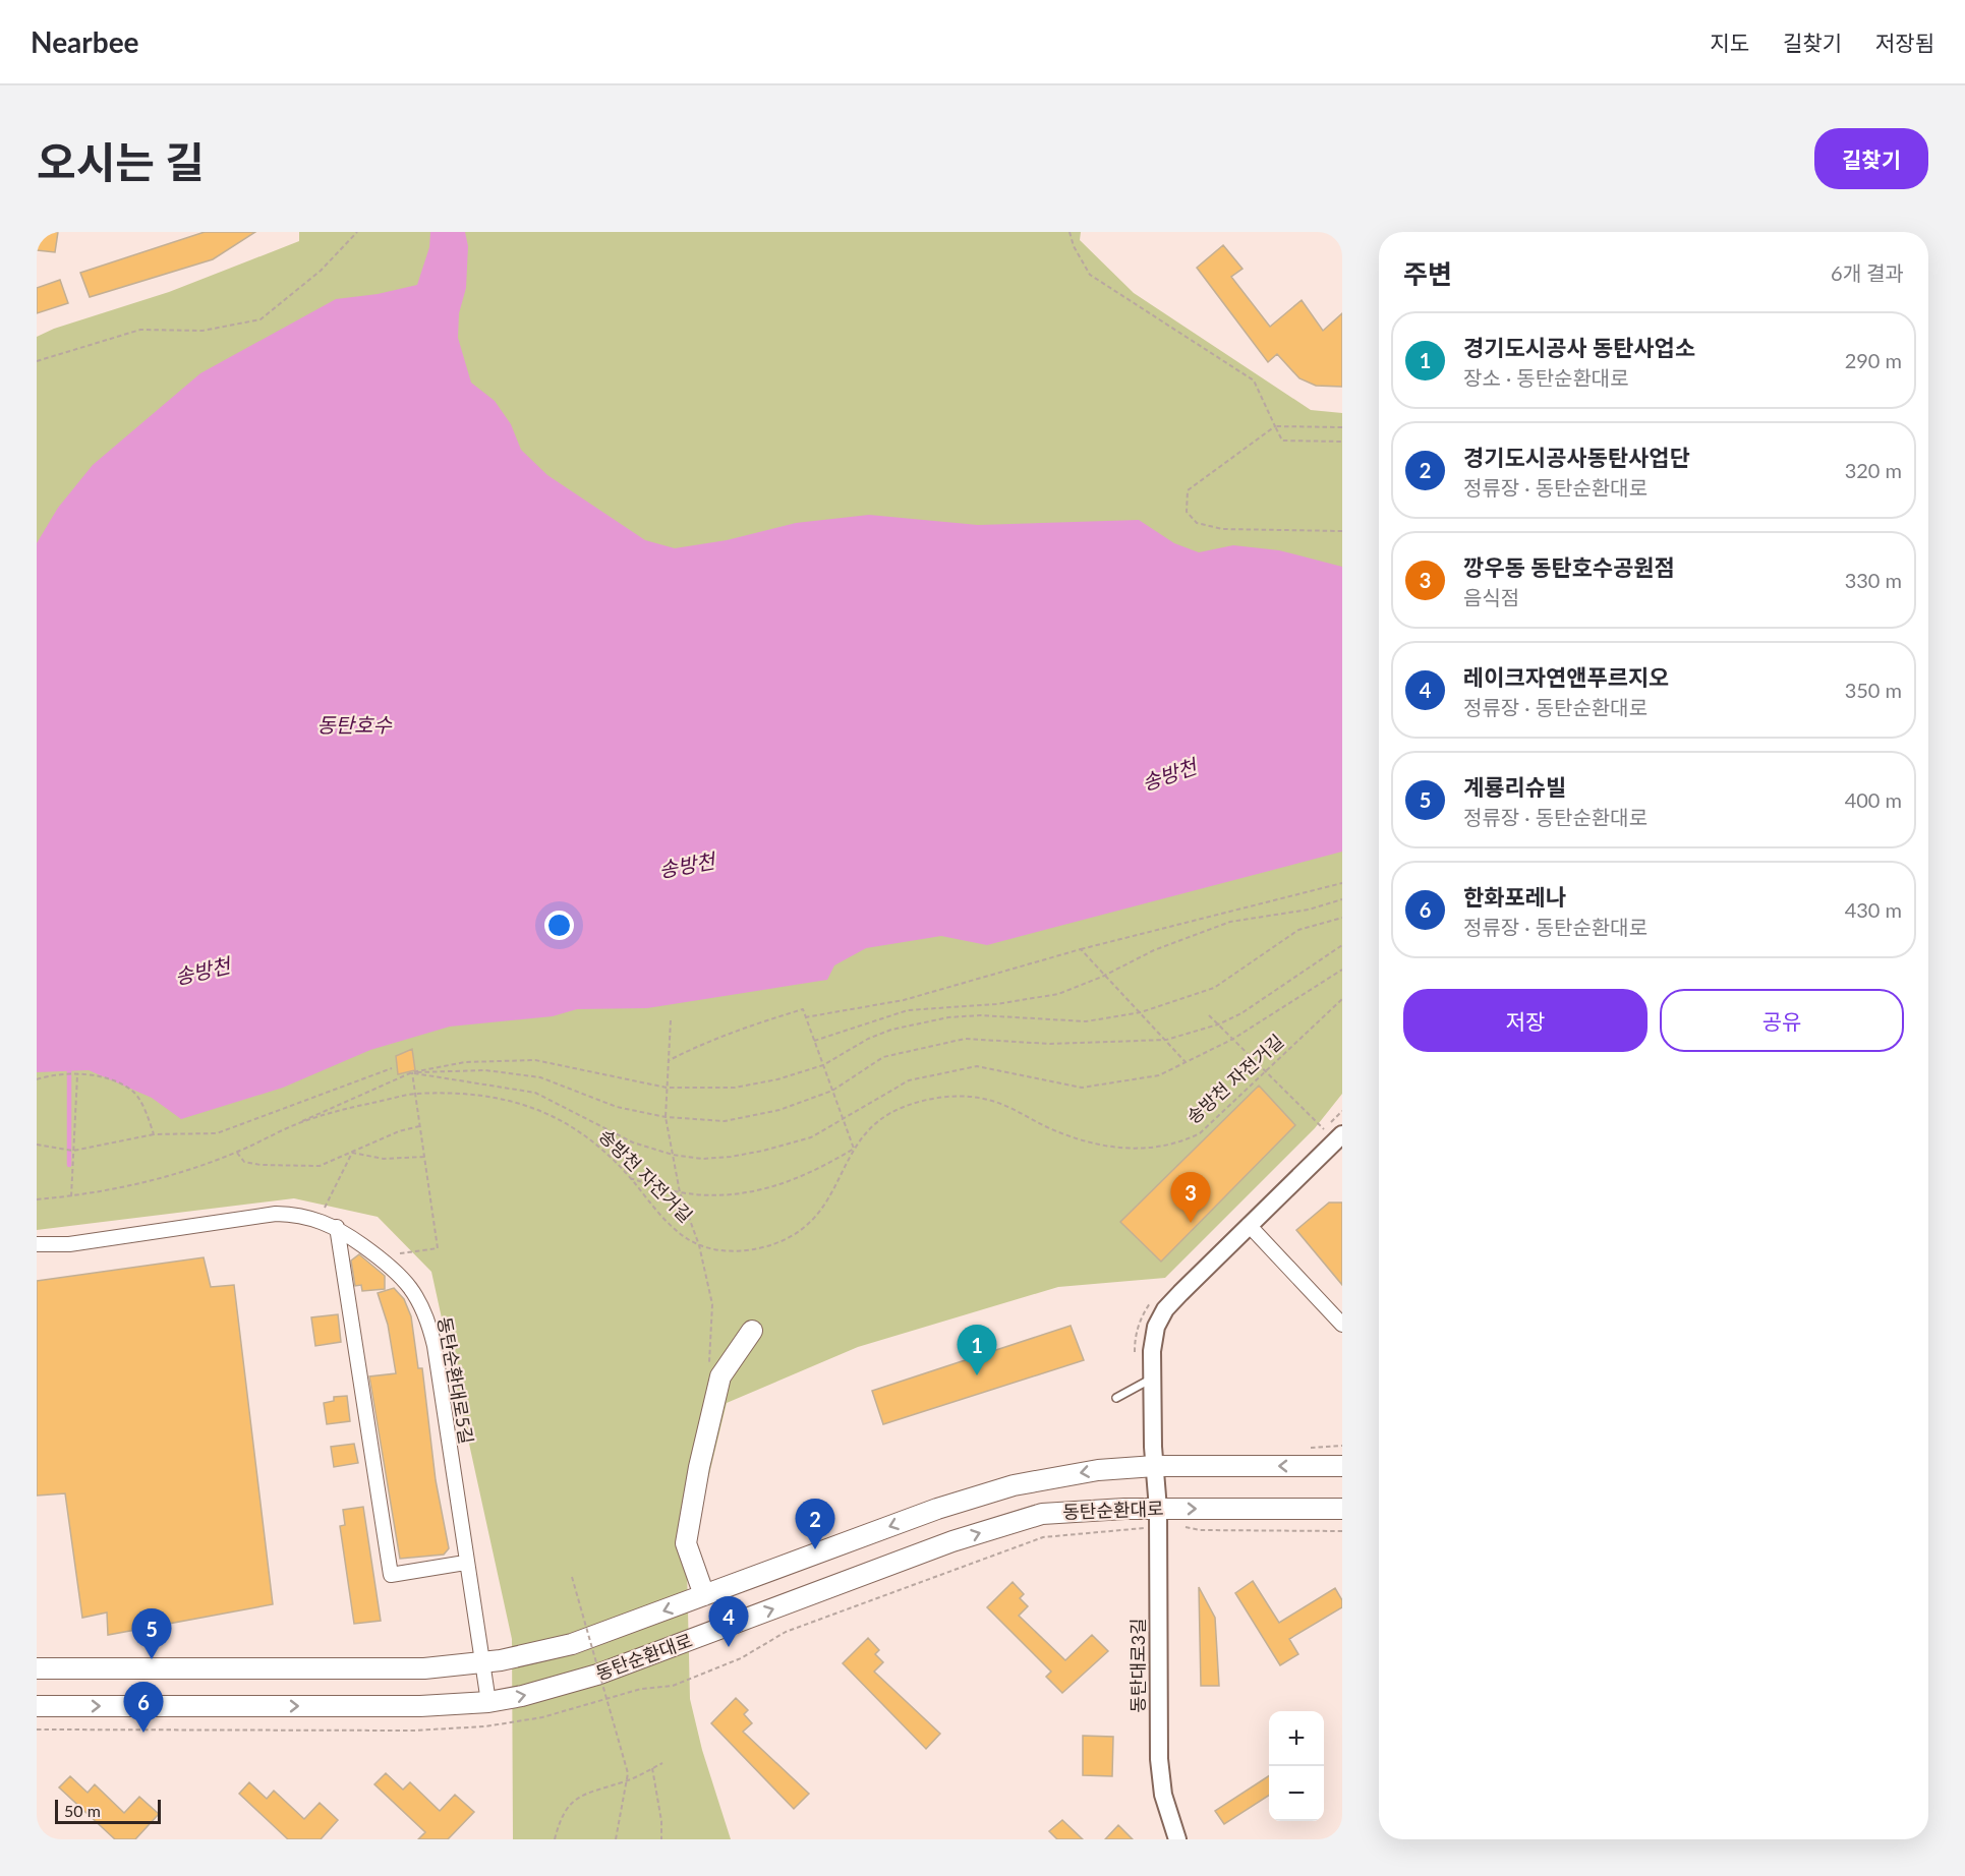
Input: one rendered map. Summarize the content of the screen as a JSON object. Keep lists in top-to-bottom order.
{
  "streets": {
    "main road": ["동탄순환대로"],
    "street": ["동탄순환대로5길", "동탄대로3길"],
    "path": ["송방천 자전거길"]
  },
  "crossings": [
    ["동탄순환대로5길", "동탄순환대로"],
    ["동탄순환대로", "동탄대로3길"]
  ],
  "water": ["동탄호수", "송방천"],
  "scale_bar": "50 m",
  "page": {
    "header": "Nearbee",
    "nav": ["지도", "길찾기", "저장됨"],
    "title": "오시는 길",
    "buttons": [
      "길찾기",
      ["저장", "공유"]
    ],
    "heading": ["주변", "6개 결과"],
    "list": [
      {
        "mark": "1",
        "name": "경기도시공사 동탄사업소",
        "note": "장소 · 동탄순환대로",
        "value": "290 m"
      },
      {
        "mark": "2",
        "name": "경기도시공사동탄사업단",
        "note": "정류장 · 동탄순환대로",
        "value": "320 m"
      },
      {
        "mark": "3",
        "name": "깡우동 동탄호수공원점",
        "note": "음식점",
        "value": "330 m"
      },
      {
        "mark": "4",
        "name": "레이크자연앤푸르지오",
        "note": "정류장 · 동탄순환대로",
        "value": "350 m"
      },
      {
        "mark": "5",
        "name": "계룡리슈빌",
        "note": "정류장 · 동탄순환대로",
        "value": "400 m"
      },
      {
        "mark": "6",
        "name": "한화포레나",
        "note": "정류장 · 동탄순환대로",
        "value": "430 m"
      }
    ],
    "pins": [
      "3",
      "1",
      "2",
      "4",
      "5",
      "6"
    ],
    "map_buttons": ["+", "−"],
    "scale": "50 m"
  }
}
